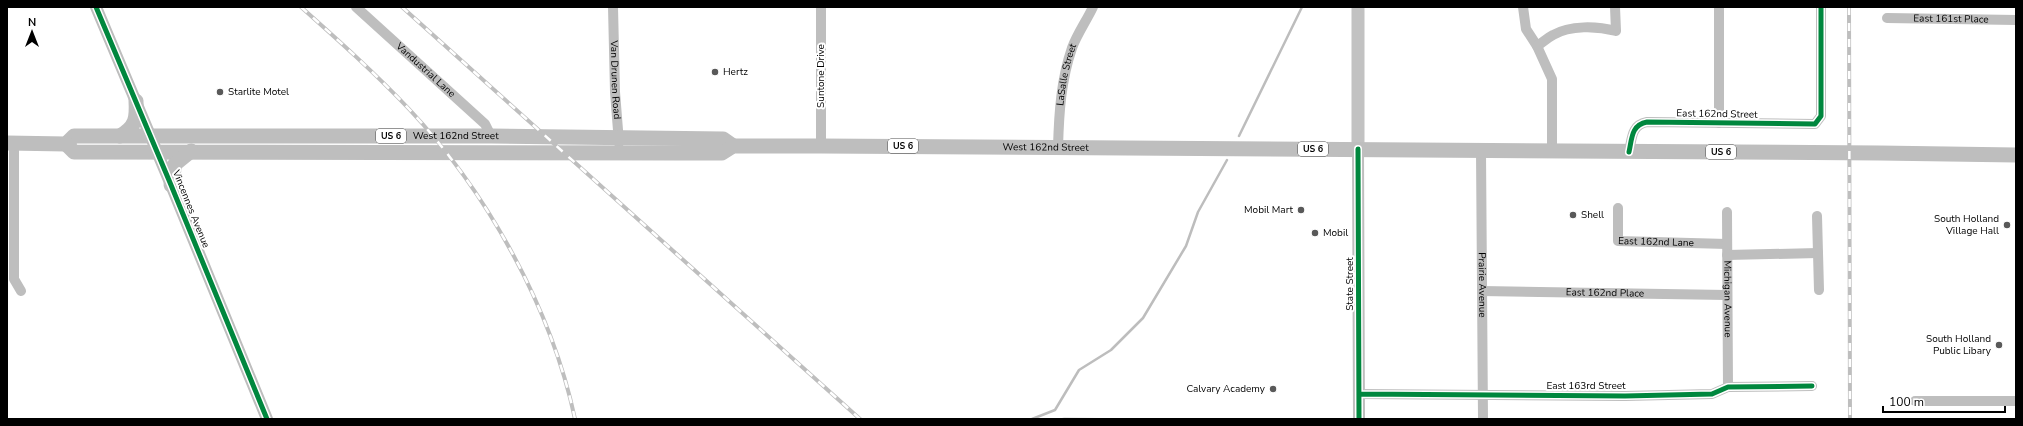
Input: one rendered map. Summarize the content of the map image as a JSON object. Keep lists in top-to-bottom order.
{
  "streets": {
    "main road": ["US 6", "West 162nd Street", "State Street"],
    "street": [
      "East 161st Place",
      "Vandustrial Lane",
      "LaSalle Street",
      "Suntone Drive",
      "Van Drunen Road",
      "East 162nd Street",
      "Vincennes Avenue",
      "East 162nd Lane",
      "Prairie Avenue",
      "East 162nd Place",
      "Michigan Avenue",
      "East 163rd Street"
    ]
  },
  "crossings": [
    ["Vandustrial Lane", "West 162nd Street"],
    ["LaSalle Street", "West 162nd Street"],
    ["Suntone Drive", "West 162nd Street"],
    ["Van Drunen Road", "West 162nd Street"],
    ["East 162nd Street", "US 6"],
    ["US 6", "West 162nd Street"],
    ["US 6", "Vincennes Avenue"],
    ["US 6", "State Street"],
    ["US 6", "Prairie Avenue"],
    ["West 162nd Street", "Vincennes Avenue"],
    ["West 162nd Street", "State Street"],
    ["East 162nd Lane", "Michigan Avenue"],
    ["State Street", "East 163rd Street"],
    ["Prairie Avenue", "East 162nd Place"],
    ["Prairie Avenue", "East 163rd Street"],
    ["East 162nd Place", "Michigan Avenue"],
    ["Michigan Avenue", "East 163rd Street"]
  ],
  "places": [
    "Hertz",
    "Starlite Motel",
    "Mobil Mart",
    "Shell",
    "South Holland Village Hall",
    "Mobil",
    "South Holland Public Libary",
    "Calvary Academy"
  ],
  "scale_bar": "100 m",
  "north": "top"
}
